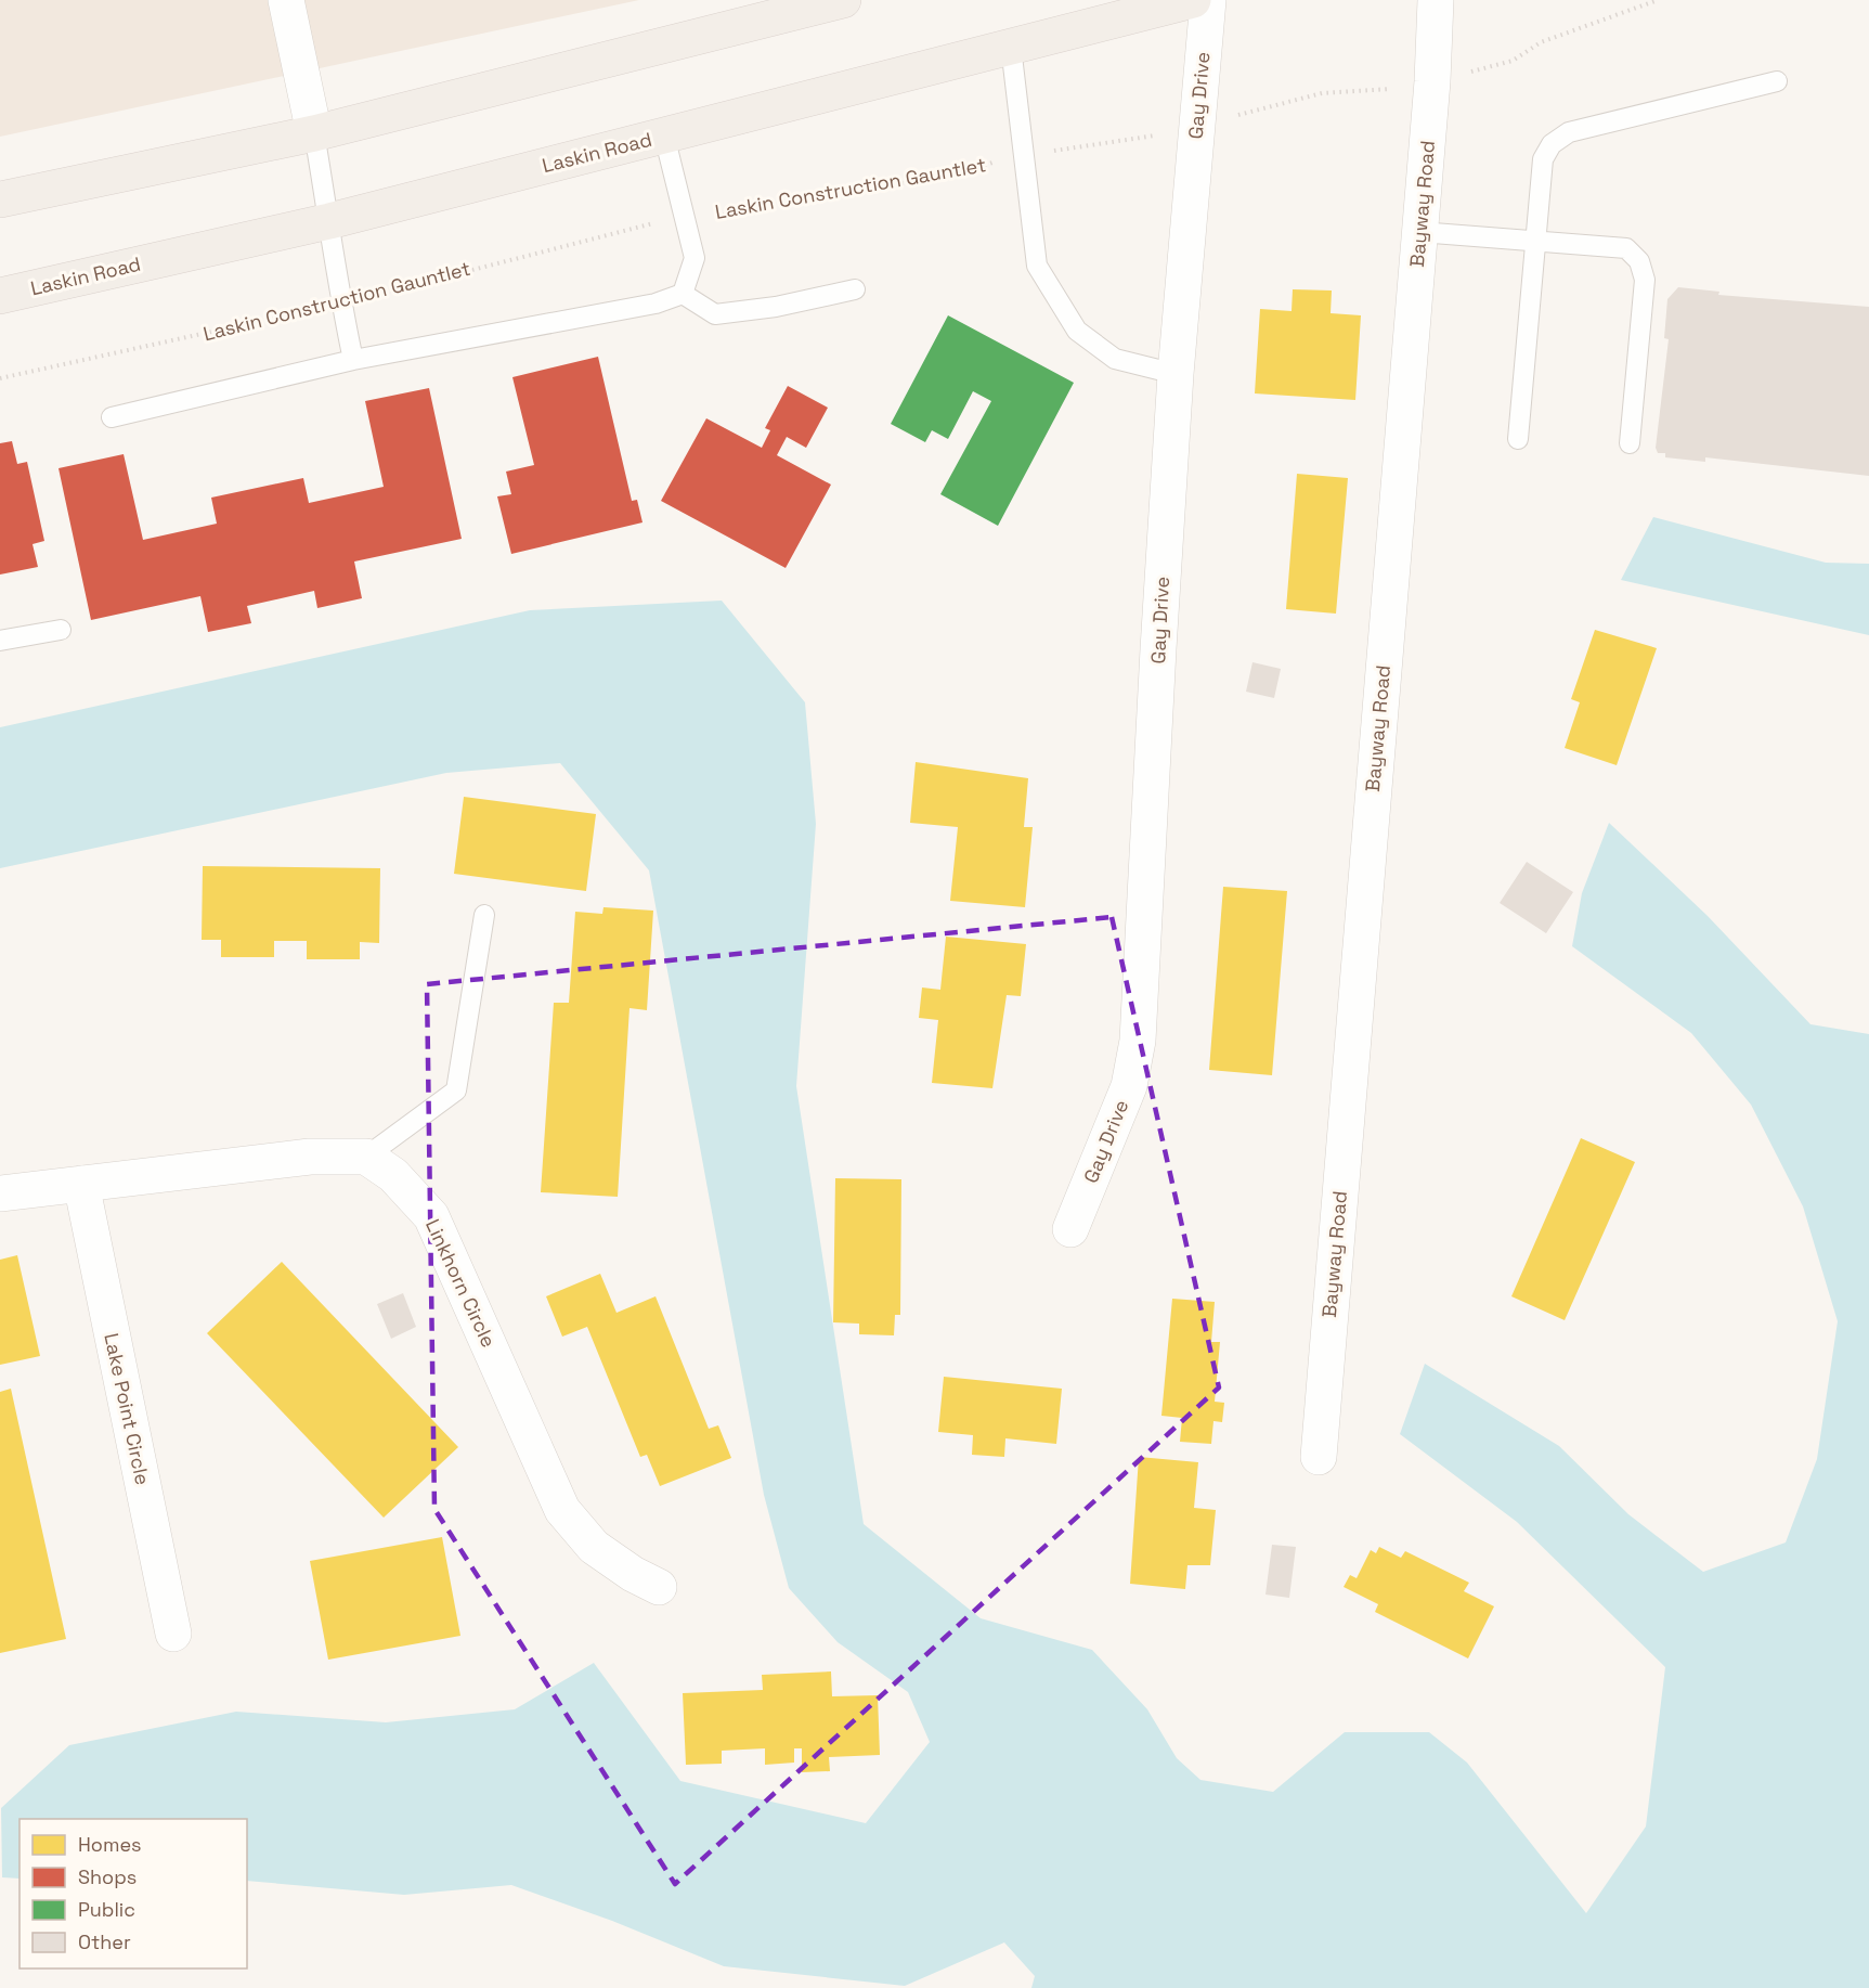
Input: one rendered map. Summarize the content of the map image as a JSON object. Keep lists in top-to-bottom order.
{
  "streets": {
    "main road": ["Laskin Road"],
    "street": [
      "Gay Drive",
      "Bayway Road",
      "Linkhorn Circle",
      "Lake Point Circle"
    ],
    "path": ["Laskin Construction Gauntlet"]
  },
  "crossings": [
    ["Gay Drive", "Laskin Construction Gauntlet"],
    ["Laskin Construction Gauntlet", "Bayway Road"]
  ],
  "legend": [
    "Homes",
    "Shops",
    "Public",
    "Other"
  ]
}
